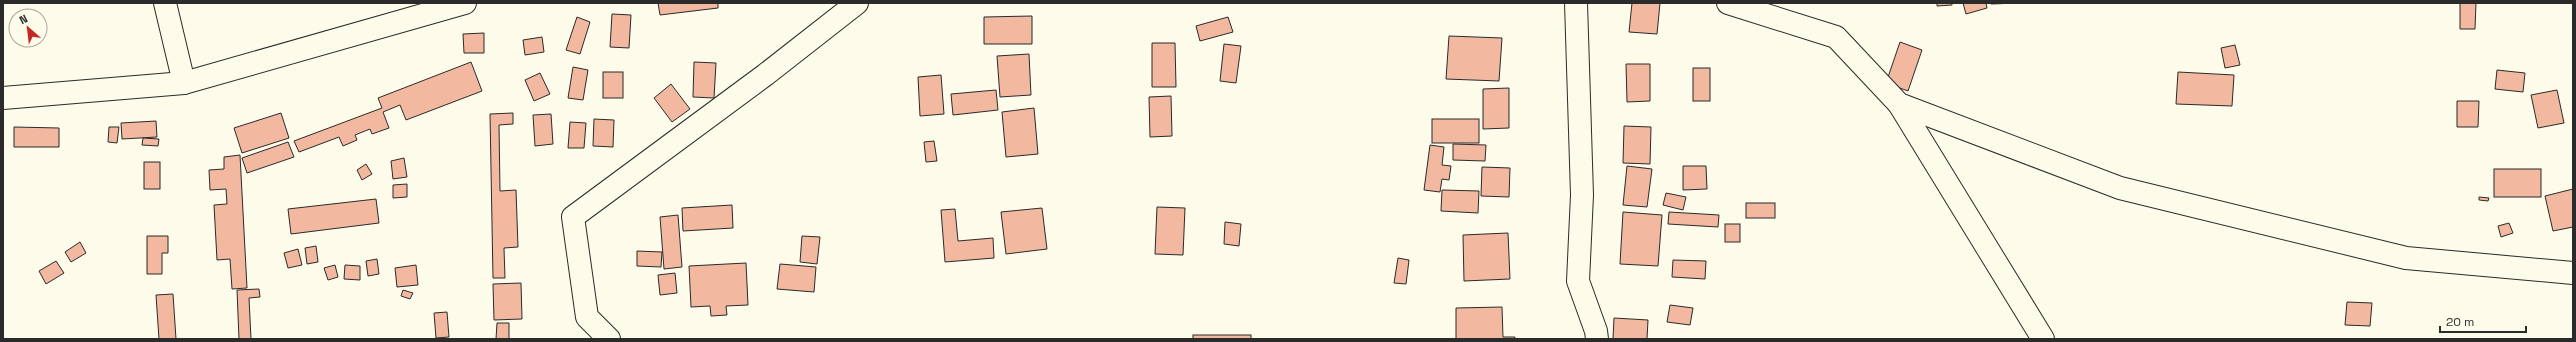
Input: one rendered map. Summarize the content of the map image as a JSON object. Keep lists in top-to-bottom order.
{
  "scale_bar": "20 m",
  "north": "top left"
}
